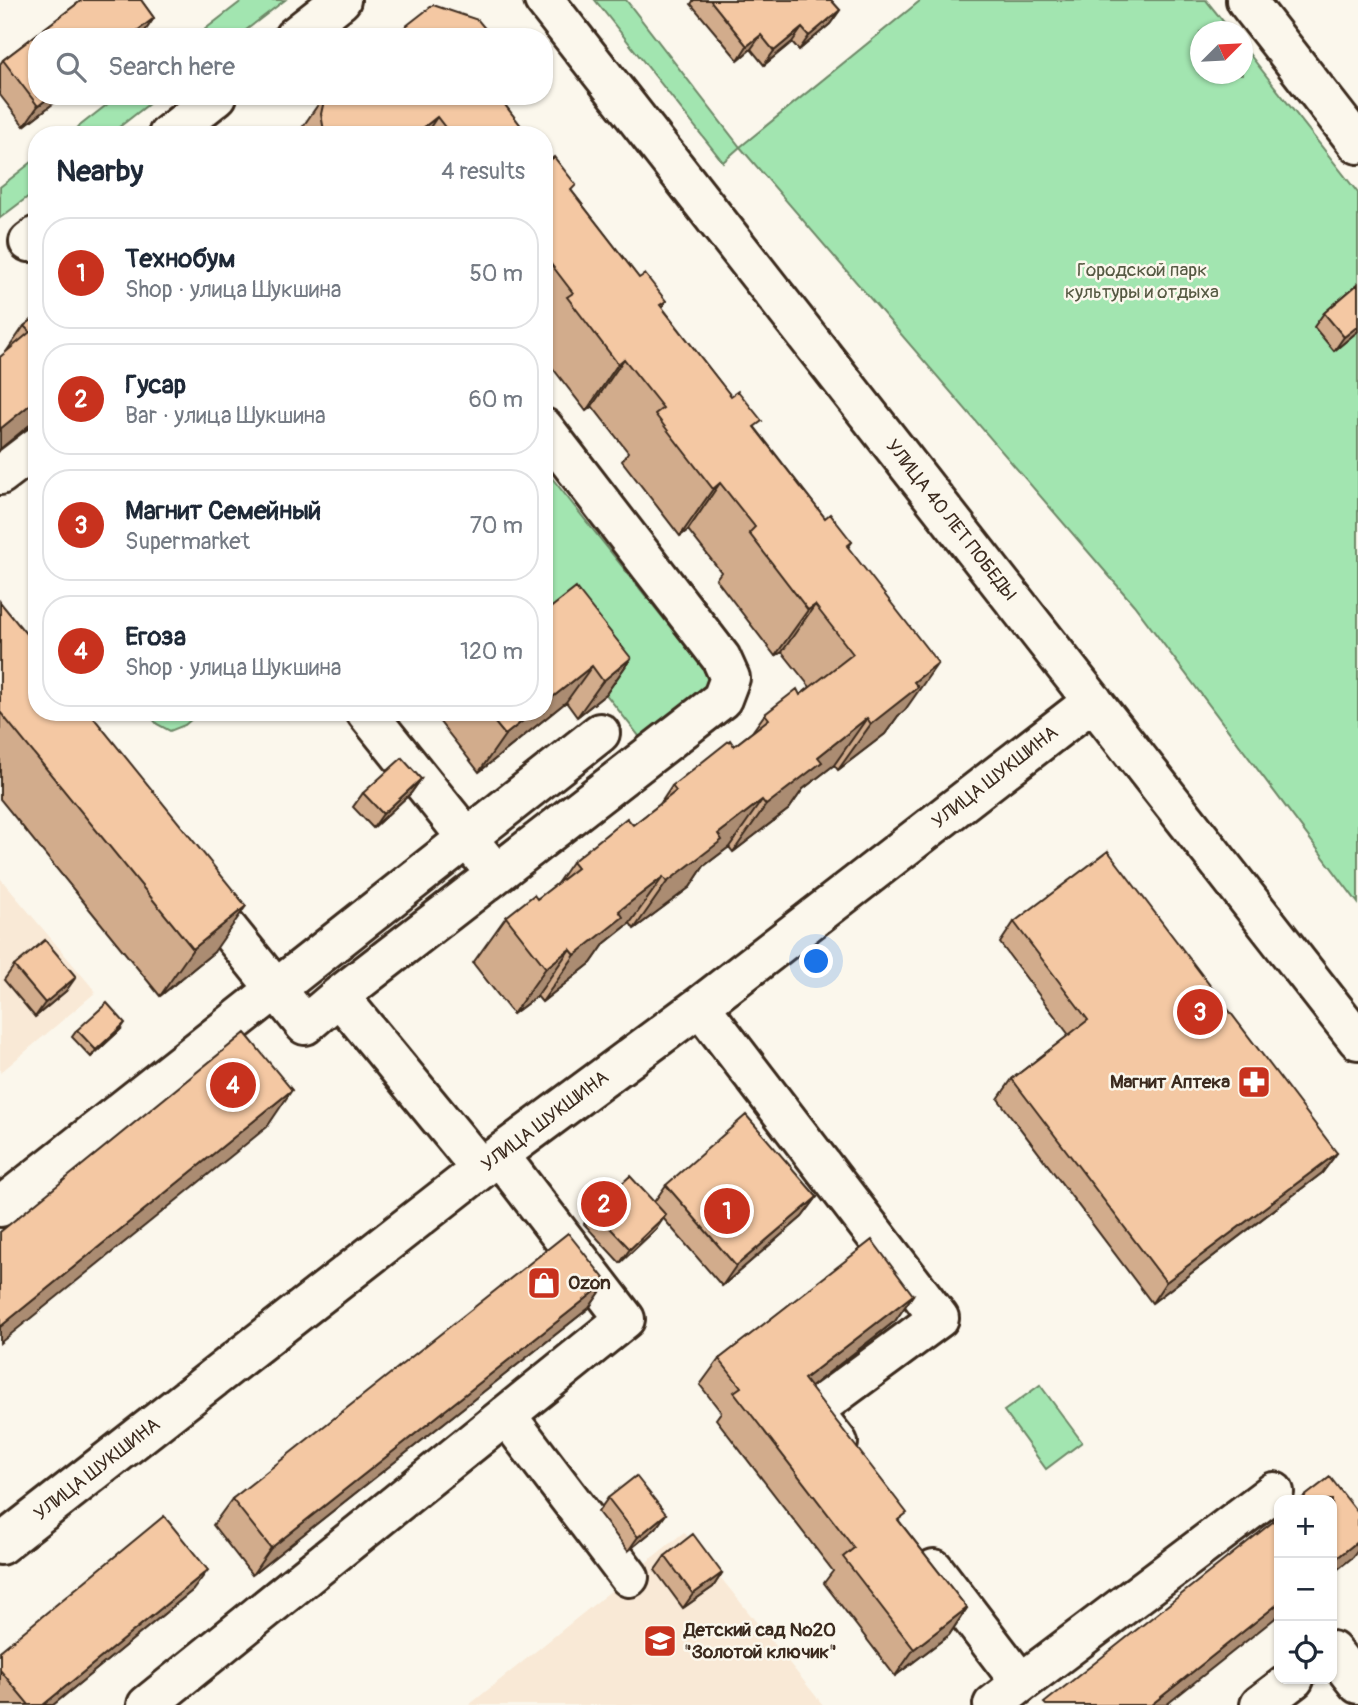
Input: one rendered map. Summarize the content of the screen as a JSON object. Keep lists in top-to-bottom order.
{
  "streets": {
    "street": ["УЛИЦА 40 ЛЕТ ПОБЕДЫ", "УЛИЦА ШУКШИНА"]
  },
  "crossings": [
    ["УЛИЦА 40 ЛЕТ ПОБЕДЫ", "УЛИЦА ШУКШИНА"]
  ],
  "parks": ["Городской парк культуры и отдыха"],
  "places": {
    "pharmacy": ["Магнит Аптека"],
    "shop": ["Ozon"],
    "school or university": ["Детский сад №20 \"Золотой ключик\""]
  },
  "north": "top right",
  "page": {
    "search": "Search here",
    "heading": ["Nearby", "4 results"],
    "list": [
      {
        "mark": "1",
        "name": "Технобум",
        "note": "Shop · улица Шукшина",
        "value": "50 m"
      },
      {
        "mark": "2",
        "name": "Гусар",
        "note": "Bar · улица Шукшина",
        "value": "60 m"
      },
      {
        "mark": "3",
        "name": "Магнит Семейный",
        "note": "Supermarket",
        "value": "70 m"
      },
      {
        "mark": "4",
        "name": "Егоза",
        "note": "Shop · улица Шукшина",
        "value": "120 m"
      }
    ],
    "pins": [
      "3",
      "4",
      "2",
      "1"
    ],
    "map_buttons": ["+", "−"]
  }
}
